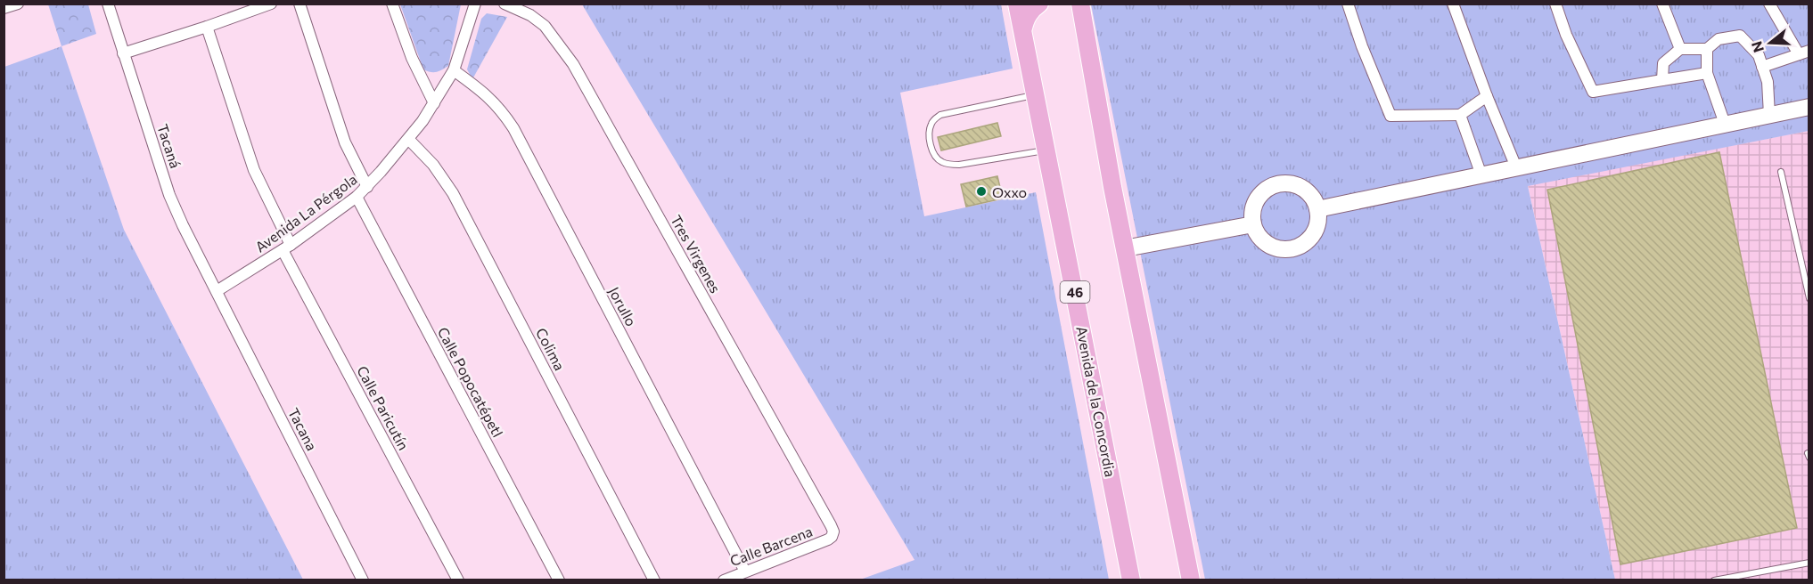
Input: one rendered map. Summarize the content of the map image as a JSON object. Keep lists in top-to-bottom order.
{
  "streets": {
    "main road": ["46", "Avenida de la Concordia"],
    "street": [
      "Tacaná",
      "Avenida La Pérgola",
      "Tres Virgenes",
      "Jorullo",
      "Colima",
      "Calle Popocatépetl",
      "Calle Paricutín",
      "Tacana",
      "Calle Barcena"
    ]
  },
  "crossings": [
    ["Tacaná", "Avenida La Pérgola"],
    ["Tacaná", "Tacana"],
    ["Avenida La Pérgola", "Jorullo"],
    ["Avenida La Pérgola", "Colima"],
    ["Avenida La Pérgola", "Calle Popocatépetl"],
    ["Avenida La Pérgola", "Calle Paricutín"],
    ["Avenida La Pérgola", "Tacana"],
    ["Tres Virgenes", "Calle Barcena"],
    ["Jorullo", "Calle Barcena"]
  ],
  "places": ["Oxxo"],
  "north": "left"
}
